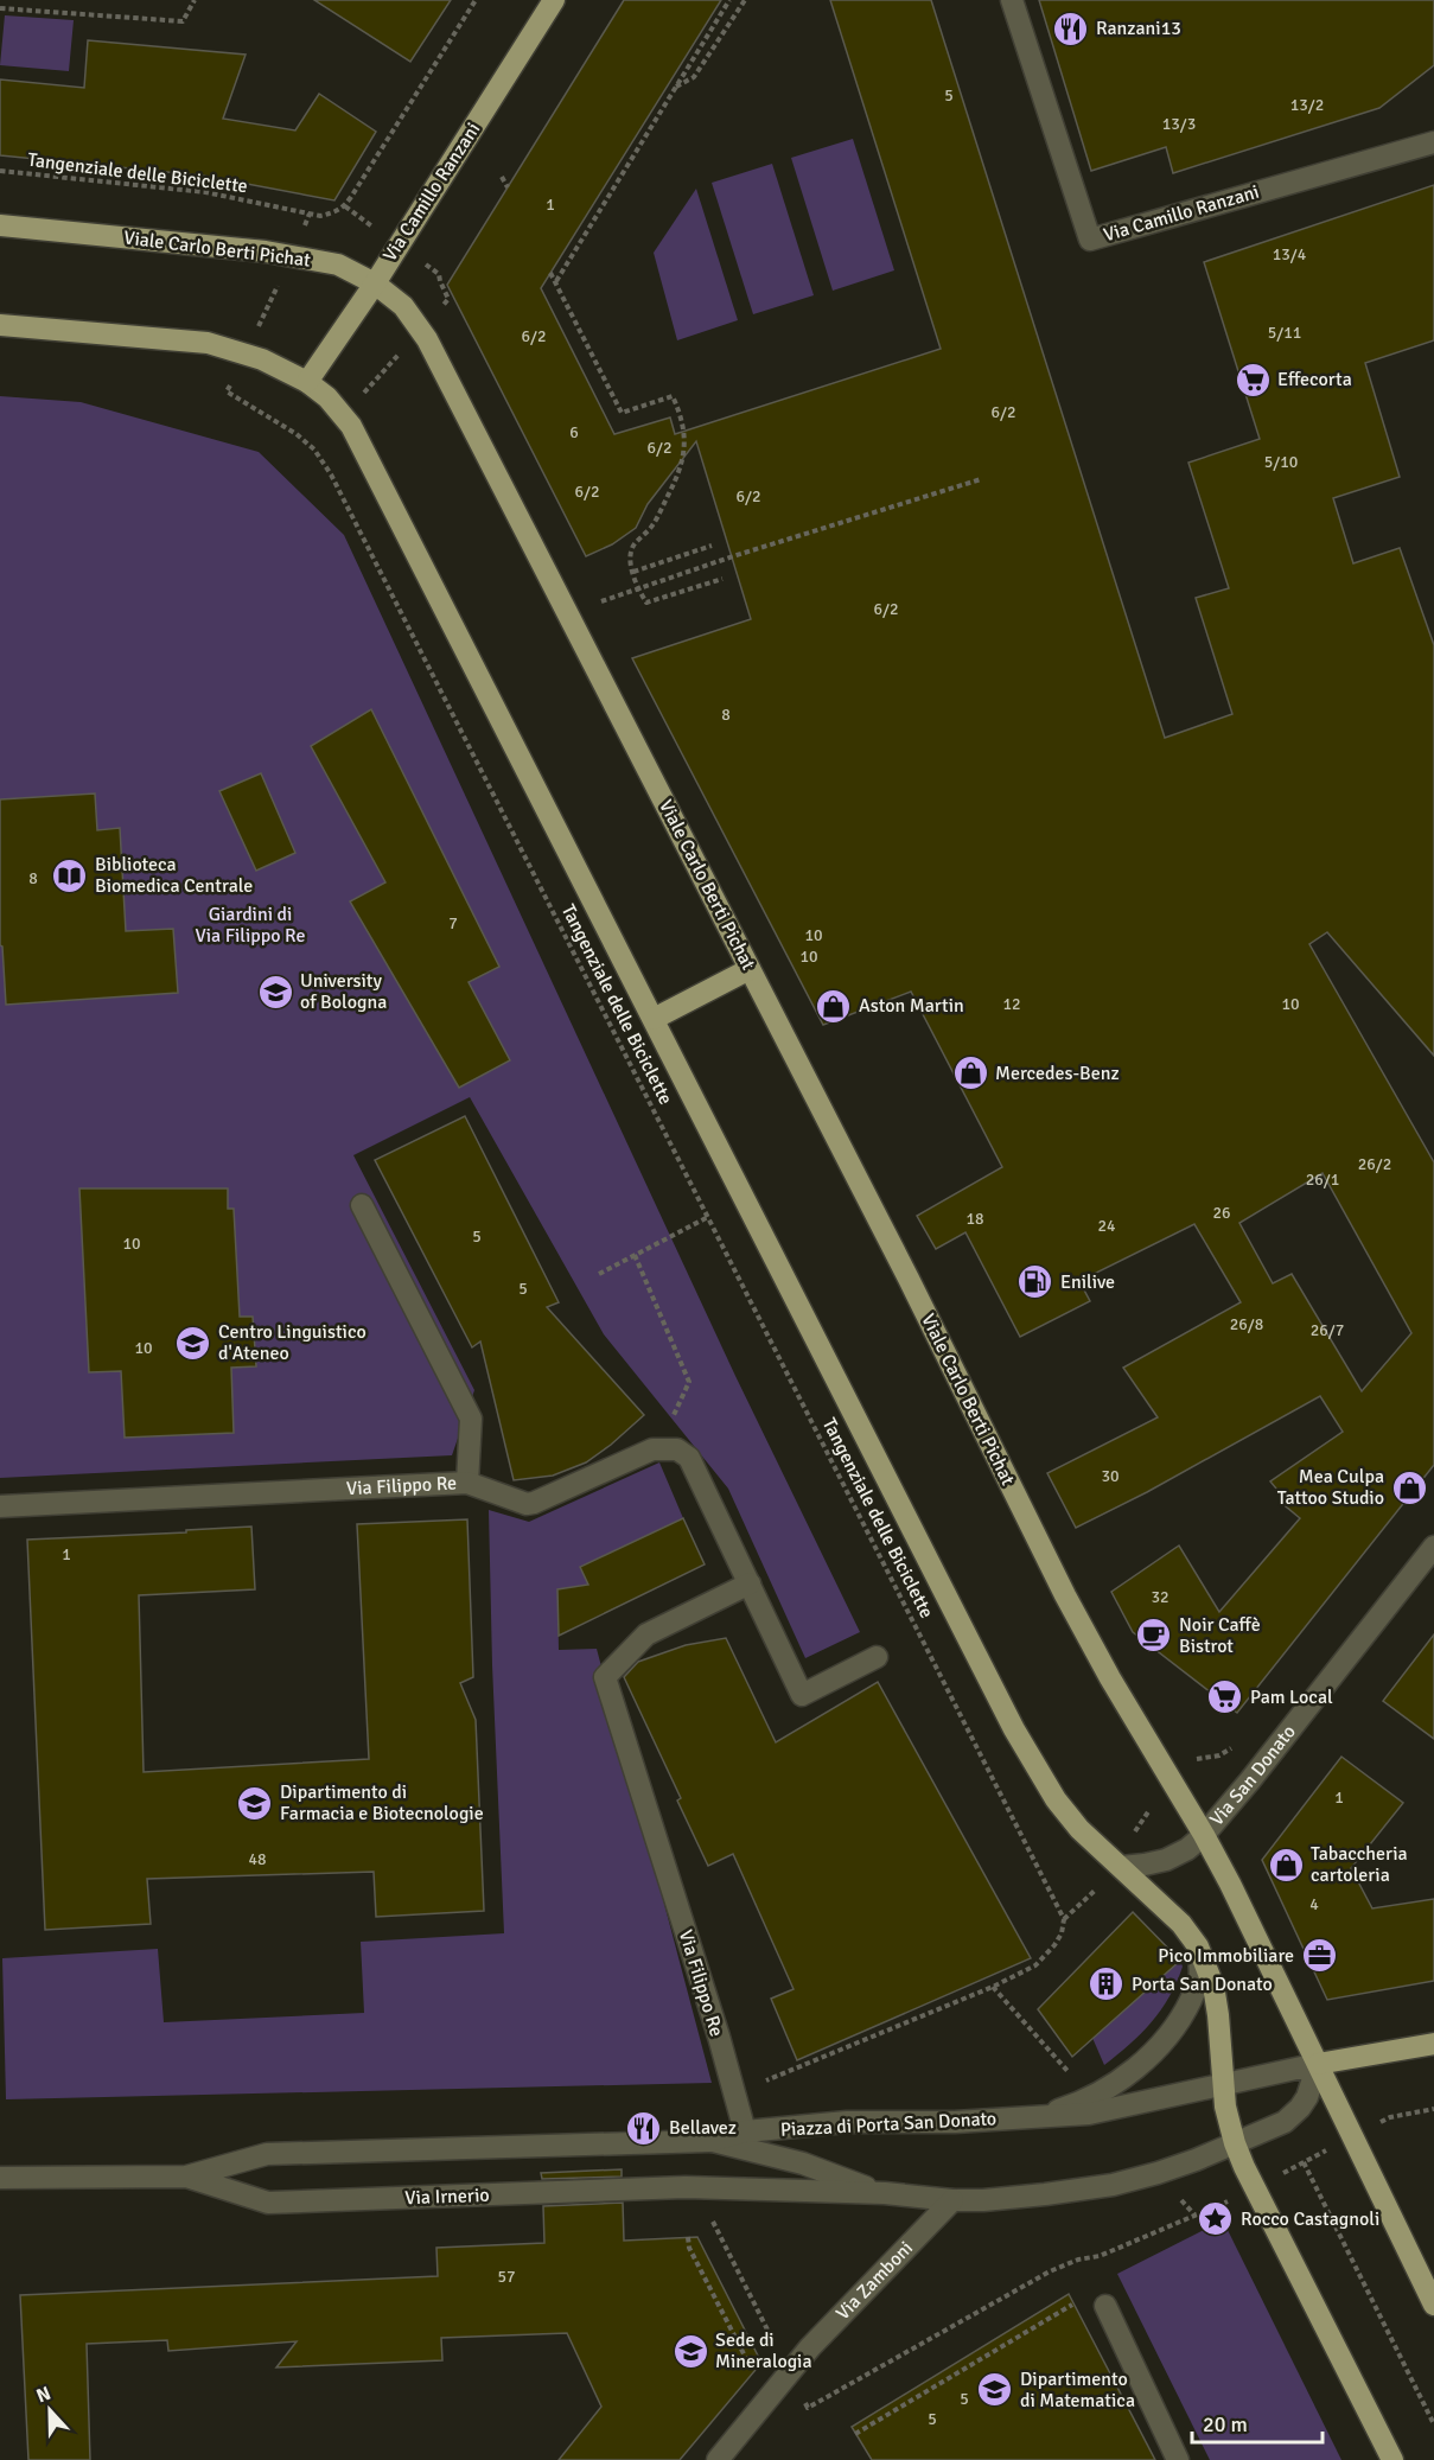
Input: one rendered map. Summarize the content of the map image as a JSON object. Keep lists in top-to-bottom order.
{
  "streets": {
    "main road": ["Via Camillo Ranzani", "Viale Carlo Berti Pichat"],
    "street": [
      "Via Filippo Re",
      "Via San Donato",
      "Piazza di Porta San Donato",
      "Via Irnerio",
      "Via Zamboni"
    ],
    "path": ["Tangenziale delle Biciclette"]
  },
  "crossings": [
    ["Tangenziale delle Biciclette", "Viale Carlo Berti Pichat"],
    ["Tangenziale delle Biciclette", "Via Filippo Re"],
    ["Via Camillo Ranzani", "Viale Carlo Berti Pichat"],
    ["Viale Carlo Berti Pichat", "Via San Donato"],
    ["Via Filippo Re", "Piazza di Porta San Donato"],
    ["Piazza di Porta San Donato", "Via Irnerio"],
    ["Piazza di Porta San Donato", "Via Zamboni"]
  ],
  "parks": ["Giardini di Via Filippo Re"],
  "places": {
    "restaurant": ["Ranzani13", "Bellavez"],
    "supermarket": ["Effecorta", "Pam Local"],
    "library": ["Biblioteca Biomedica Centrale"],
    "school or university": [
      "University of Bologna",
      "Centro Linguistico d'Ateneo",
      "Dipartimento di Farmacia e Biotecnologie",
      "Sede di Mineralogia",
      "Dipartimento di Matematica"
    ],
    "shop": [
      "Aston Martin",
      "Mercedes-Benz",
      "Mea Culpa Tattoo Studio",
      "Tabaccheria cartoleria"
    ],
    "fuel station": ["Enilive"],
    "cafe": ["Noir Caffè Bistrot"],
    "office": ["Pico Immobiliare"],
    "building": ["Porta San Donato"],
    "place": ["Rocco Castagnoli"]
  },
  "house_numbers": [
    "5",
    "13/2",
    "13/3",
    "1",
    "13/4",
    "5/11",
    "6/2",
    "6/2",
    "6",
    "6/2",
    "5/10",
    "6/2",
    "6/2",
    "6/2",
    "8",
    "8",
    "7",
    "10",
    "10",
    "12",
    "10",
    "26/2",
    "26/1",
    "26",
    "18",
    "24",
    "5",
    "10",
    "5",
    "26/8",
    "26/7",
    "10",
    "30",
    "1",
    "32",
    "1",
    "48",
    "4",
    "57",
    "5",
    "5"
  ],
  "scale_bar": "20 m",
  "north": "top"
}
